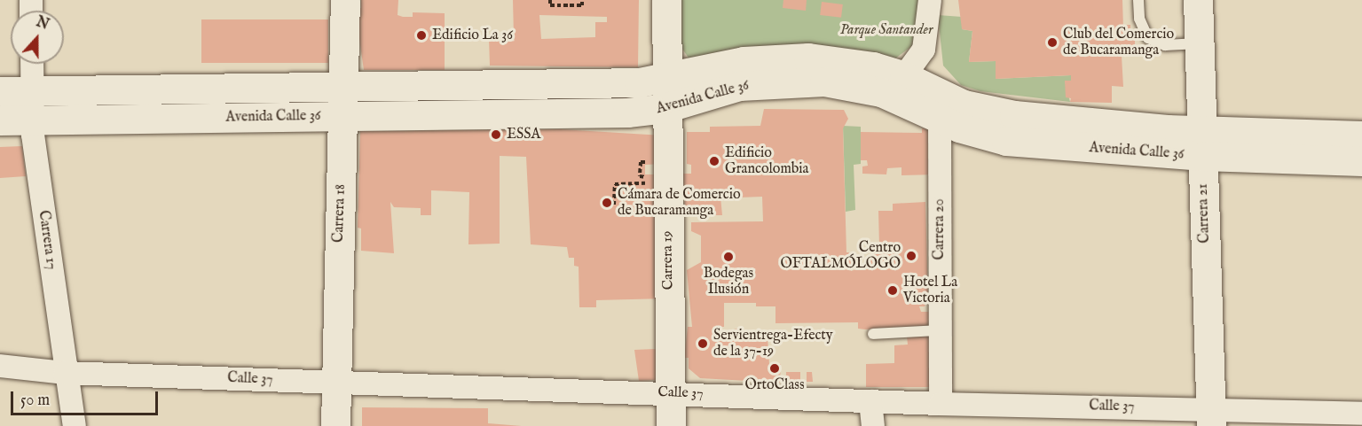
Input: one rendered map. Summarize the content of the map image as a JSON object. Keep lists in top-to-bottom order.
{
  "streets": {
    "main road": [
      "Avenida Calle 36",
      "Carrera 18",
      "Carrera 21",
      "Carrera 19"
    ],
    "street": ["Carrera 20", "Carrera 17", "Calle 37"]
  },
  "crossings": [
    ["Avenida Calle 36", "Carrera 18"],
    ["Avenida Calle 36", "Carrera 21"],
    ["Avenida Calle 36", "Carrera 20"],
    ["Avenida Calle 36", "Carrera 17"],
    ["Avenida Calle 36", "Carrera 19"],
    ["Carrera 18", "Calle 37"],
    ["Carrera 21", "Calle 37"],
    ["Carrera 20", "Calle 37"],
    ["Carrera 17", "Calle 37"],
    ["Carrera 19", "Calle 37"]
  ],
  "parks": ["Parque Santander"],
  "places": [
    "Edificio La 36",
    "Club del Comercio de Bucaramanga",
    "ESSA",
    "Edificio Grancolombia",
    "Cámara de Comercio de Bucaramanga",
    "Centro OFTALMÓLOGO",
    "Bodegas Ilusión",
    "Hotel La Victoria",
    "Servientrega-Efecty de la 37-19",
    "OrtoClass"
  ],
  "scale_bar": "50 m",
  "north": "top"
}
